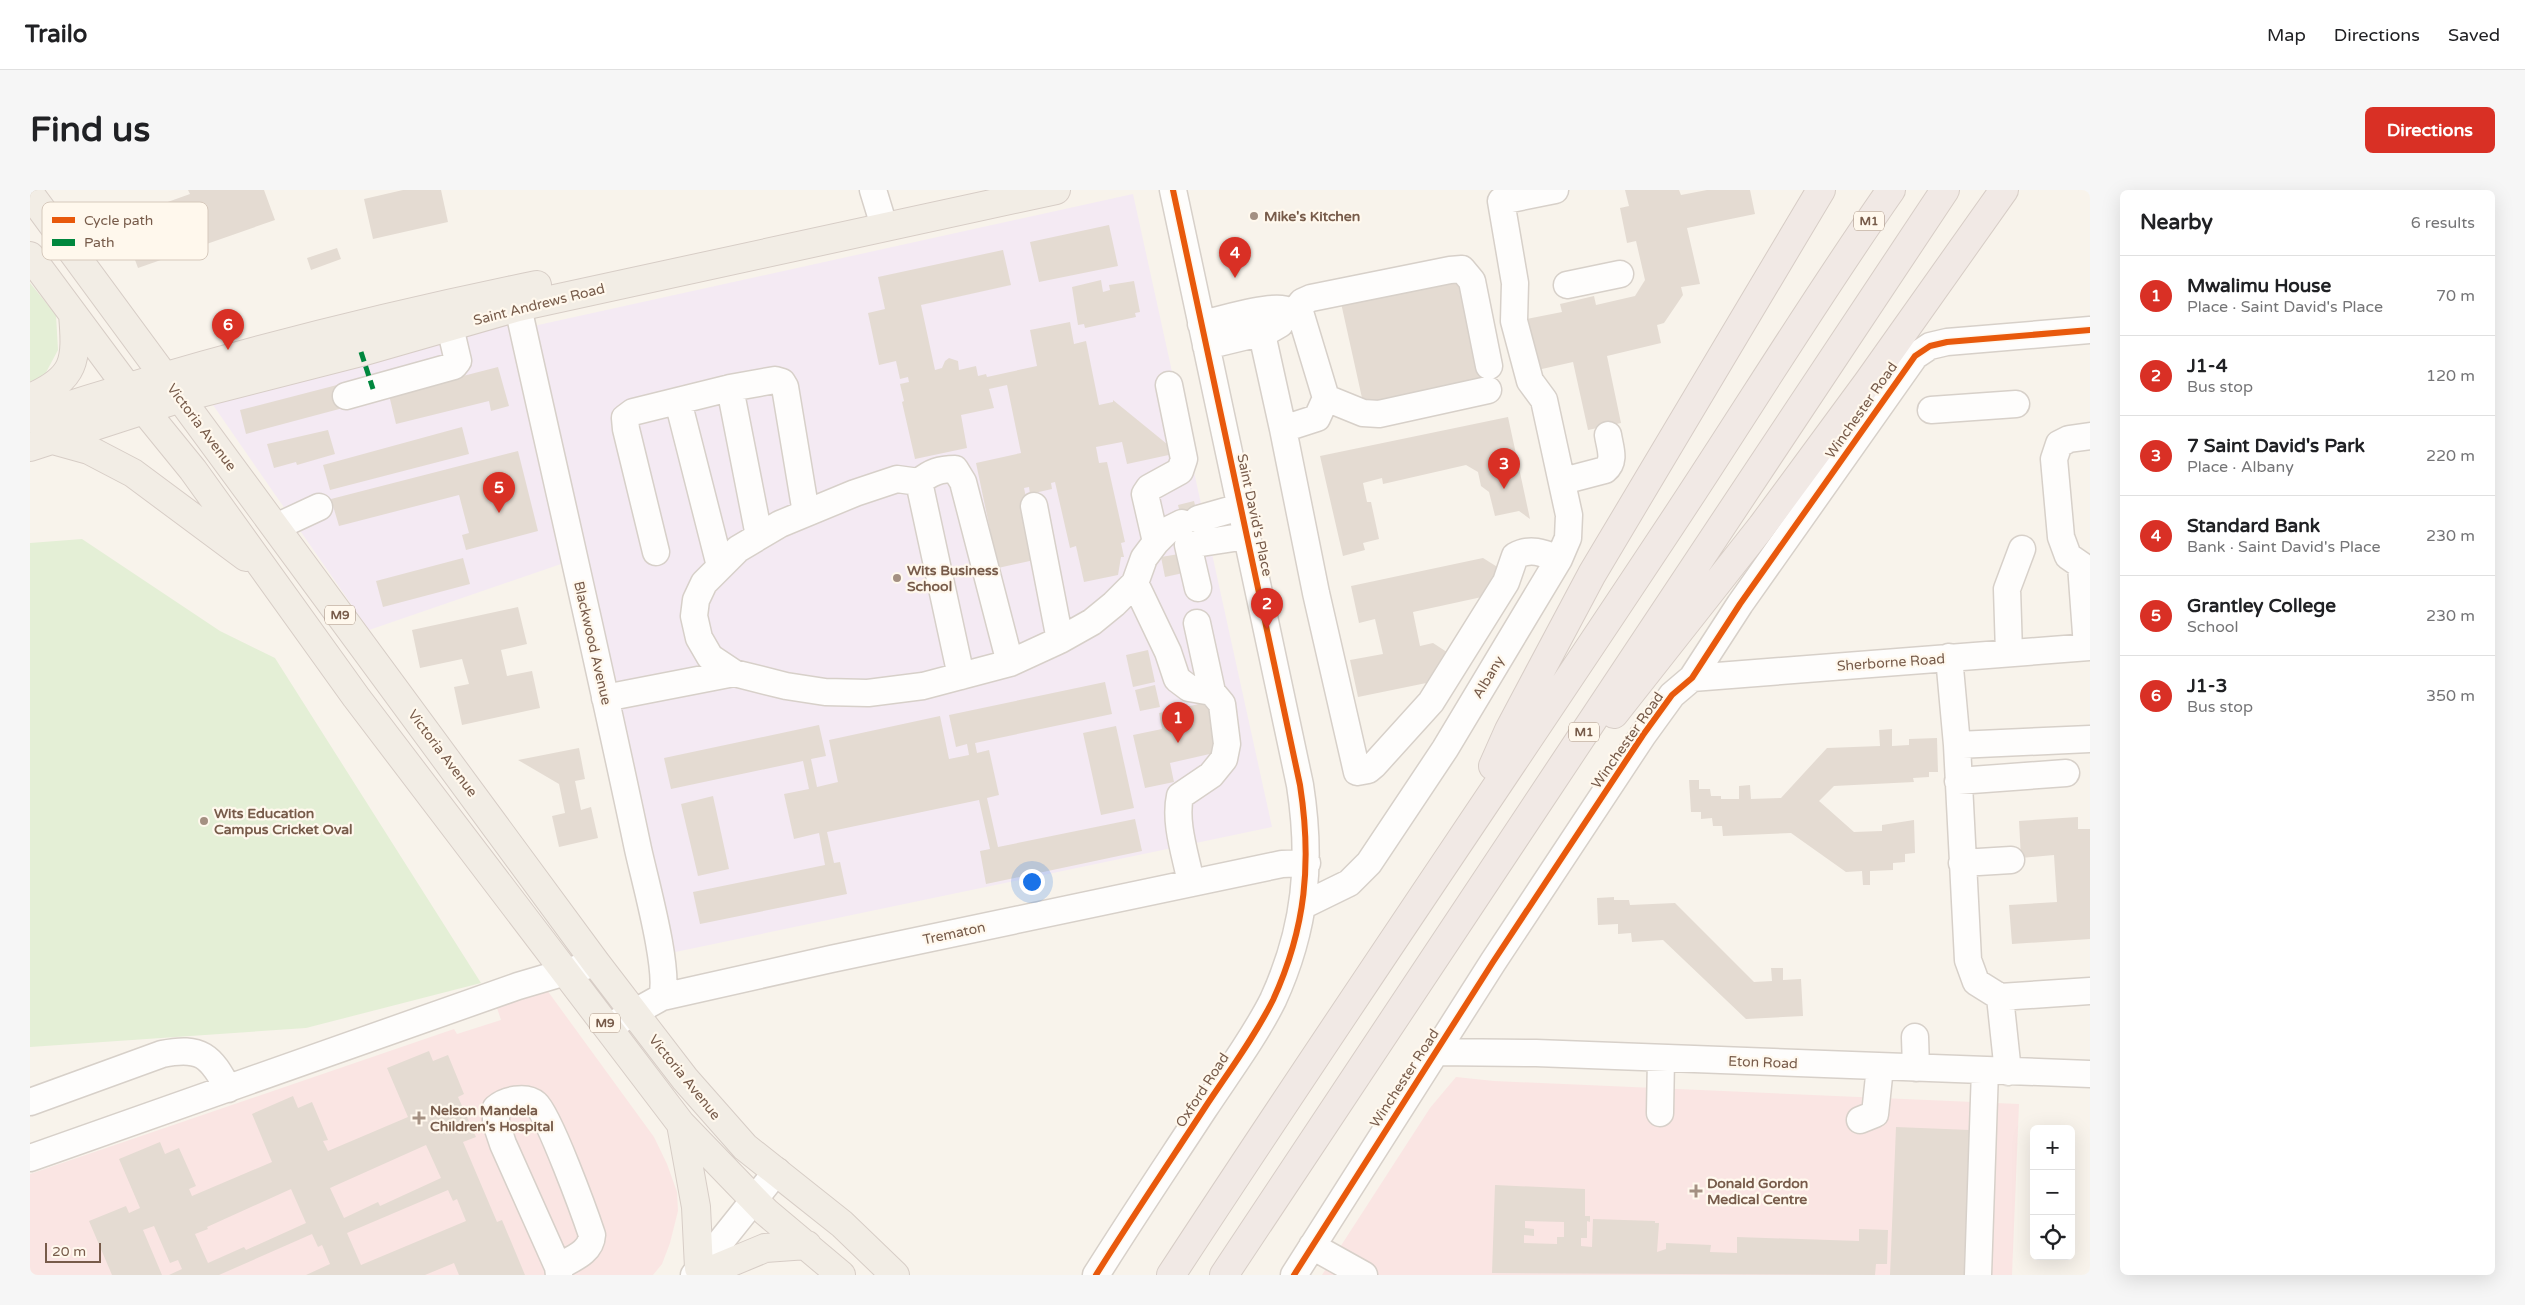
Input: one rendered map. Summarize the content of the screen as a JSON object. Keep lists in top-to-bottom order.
{
  "streets": {
    "highway": ["M1"],
    "main road": ["Saint Andrews Road", "Victoria Avenue", "M9"],
    "street": [
      "Winchester Road",
      "Saint David's Place",
      "Blackwood Avenue",
      "Sherborne Road",
      "Albany",
      "Trematon",
      "Eton Road",
      "Oxford Road"
    ]
  },
  "crossings": [
    ["Saint Andrews Road", "Victoria Avenue"],
    ["Saint Andrews Road", "M9"],
    ["Saint Andrews Road", "Blackwood Avenue"],
    ["Winchester Road", "Sherborne Road"],
    ["Winchester Road", "Eton Road"],
    ["Victoria Avenue", "Trematon"],
    ["Saint David's Place", "Albany"],
    ["Saint David's Place", "Trematon"],
    ["Saint David's Place", "Oxford Road"],
    ["M9", "Trematon"],
    ["Blackwood Avenue", "Trematon"],
    ["Albany", "Oxford Road"]
  ],
  "places": {
    "other": ["Mike's Kitchen", "Wits Business School", "Wits Education Campus Cricket Oval"],
    "health": ["Nelson Mandela Children's Hospital", "Donald Gordon Medical Centre"]
  },
  "legend": ["Cycle path", "Path"],
  "scale_bar": "20 m",
  "page": {
    "header": "Trailo",
    "nav": ["Map", "Directions", "Saved"],
    "buttons": "Directions",
    "title": "Find us",
    "heading": ["Nearby", "6 results"],
    "pins": [
      "4",
      "6",
      "3",
      "5",
      "2",
      "1"
    ],
    "list": [
      {
        "mark": "1",
        "name": "Mwalimu House",
        "note": "Place · Saint David's Place",
        "value": "70 m"
      },
      {
        "mark": "2",
        "name": "J1-4",
        "note": "Bus stop",
        "value": "120 m"
      },
      {
        "mark": "3",
        "name": "7 Saint David's Park",
        "note": "Place · Albany",
        "value": "220 m"
      },
      {
        "mark": "4",
        "name": "Standard Bank",
        "note": "Bank · Saint David's Place",
        "value": "230 m"
      },
      {
        "mark": "5",
        "name": "Grantley College",
        "note": "School",
        "value": "230 m"
      },
      {
        "mark": "6",
        "name": "J1-3",
        "note": "Bus stop",
        "value": "350 m"
      }
    ],
    "map_buttons": ["+", "−"],
    "scale": "20 m"
  }
}
